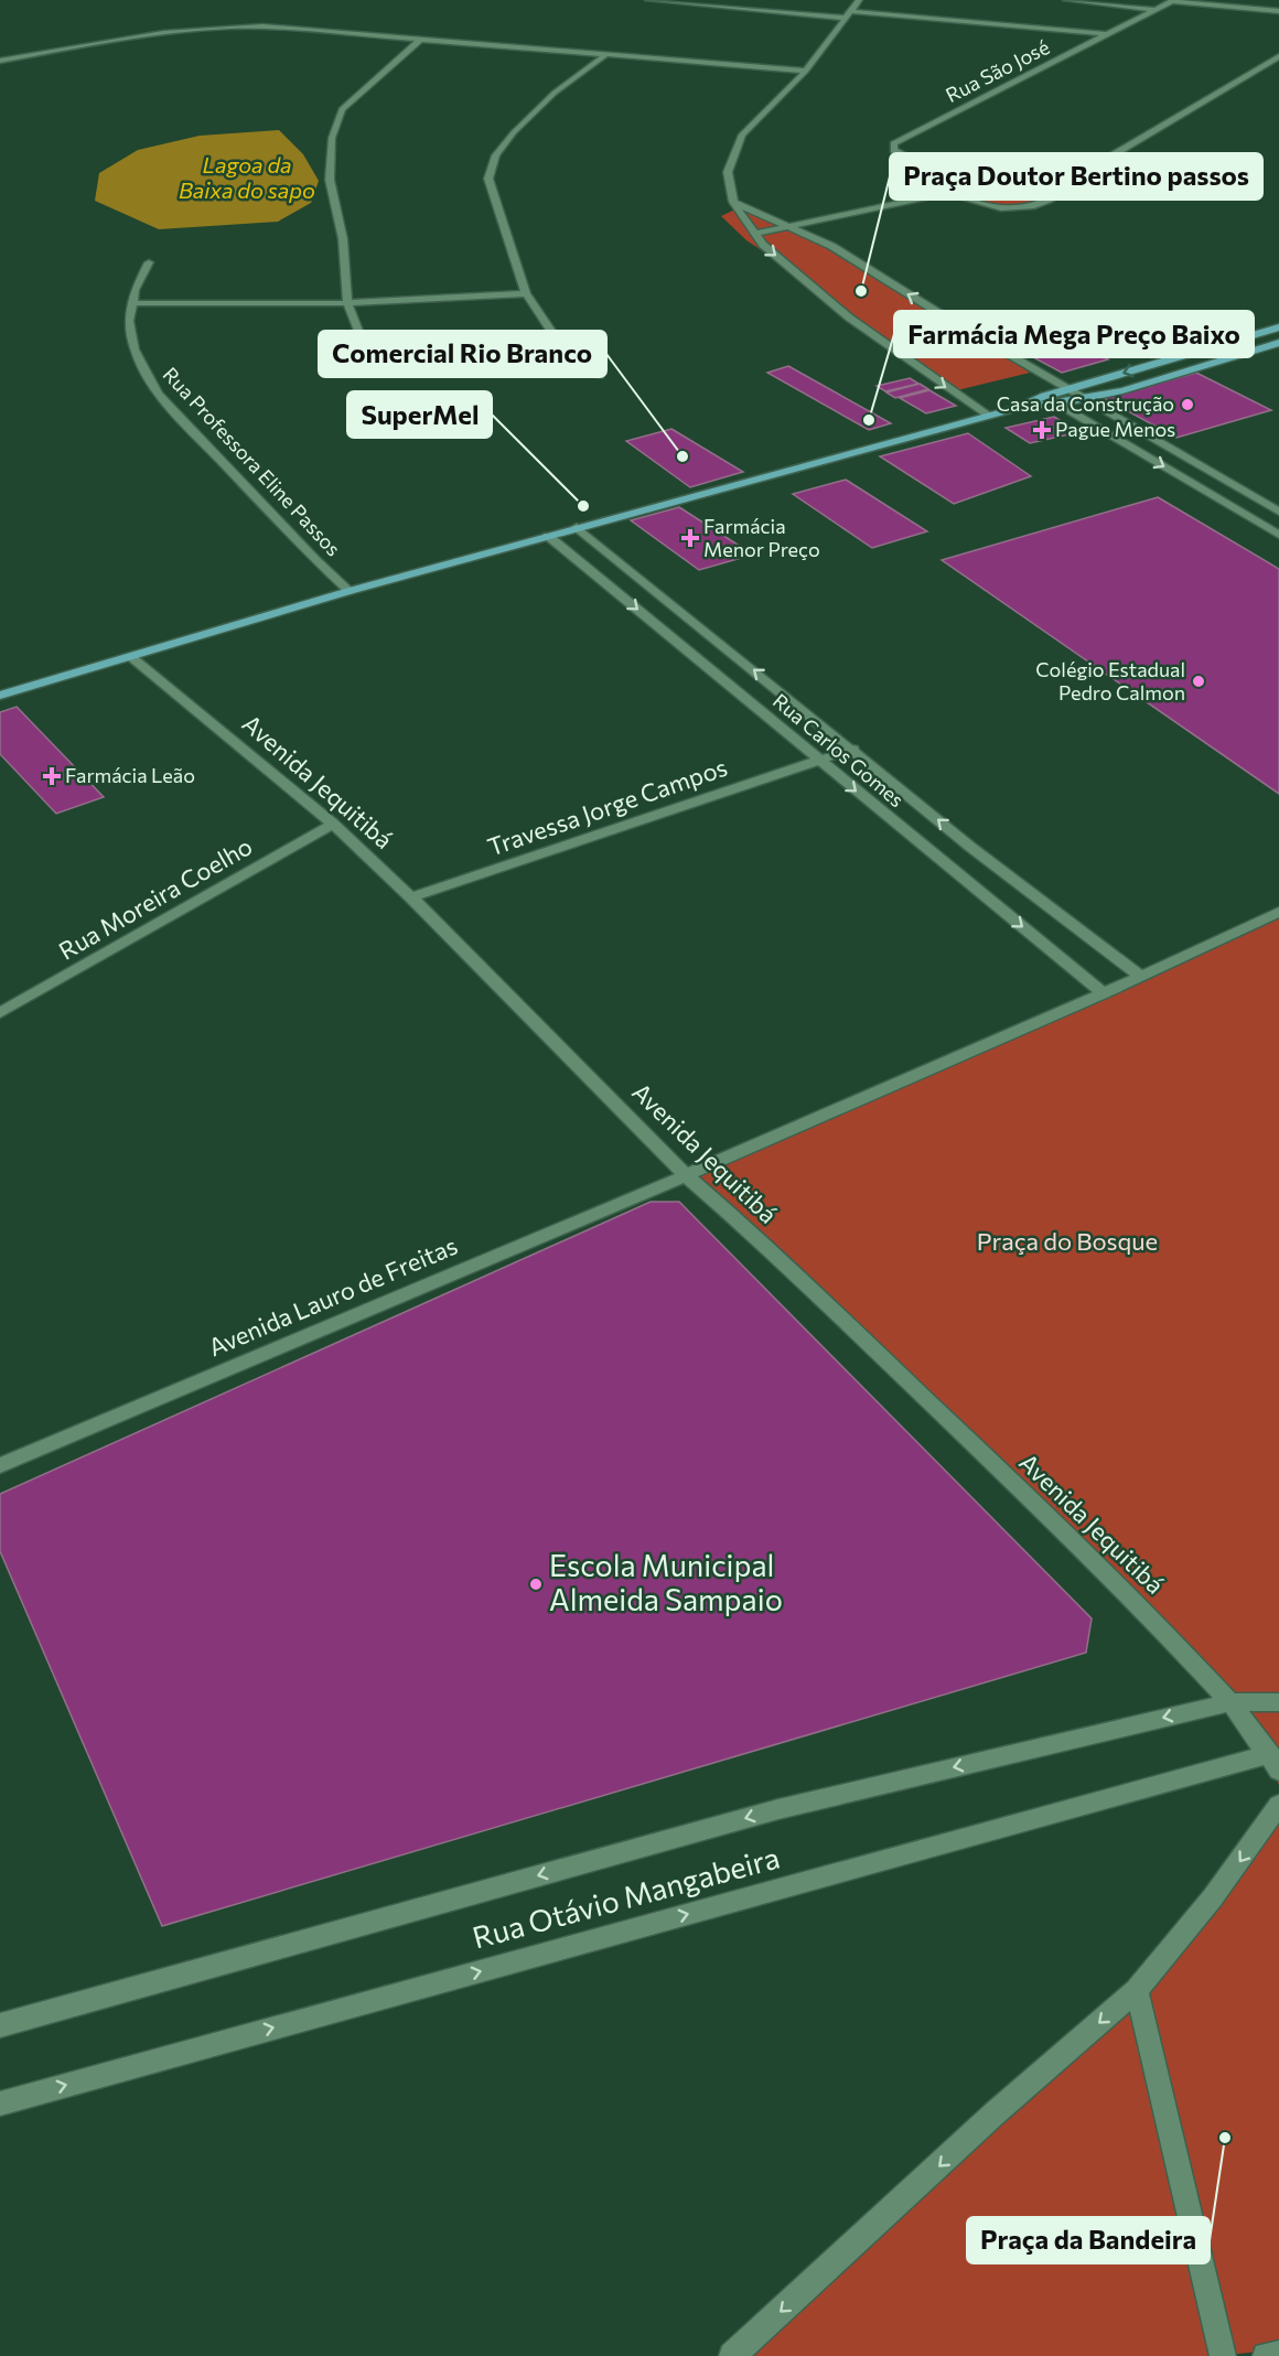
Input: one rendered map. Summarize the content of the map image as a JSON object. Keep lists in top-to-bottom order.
{
  "streets": {
    "street": [
      "Rua São José",
      "Rua Professora Eline Passos",
      "Rua Carlos Gomes",
      "Avenida Jequitibá",
      "Travessa Jorge Campos",
      "Rua Moreira Coelho",
      "Avenida Lauro de Freitas",
      "Rua Otávio Mangabeira"
    ]
  },
  "crossings": [
    ["Rua Carlos Gomes", "Travessa Jorge Campos"],
    ["Avenida Jequitibá", "Travessa Jorge Campos"],
    ["Avenida Jequitibá", "Rua Moreira Coelho"],
    ["Avenida Jequitibá", "Avenida Lauro de Freitas"],
    ["Avenida Jequitibá", "Rua Otávio Mangabeira"]
  ],
  "water": ["Lagoa da Baixa do sapo"],
  "parks": ["Praça do Bosque"],
  "places": {
    "other": [
      "Praça Doutor Bertino passos",
      "Casa da Construção",
      "Farmácia Mega Preço Baixo",
      "Comercial Rio Branco",
      "SuperMel",
      "Colégio Estadual Pedro Calmon",
      "Escola Municipal Almeida Sampaio",
      "Praça da Bandeira"
    ],
    "health": ["Pague Menos", "Farmácia Menor Preço", "Farmácia Leão"]
  }
}
